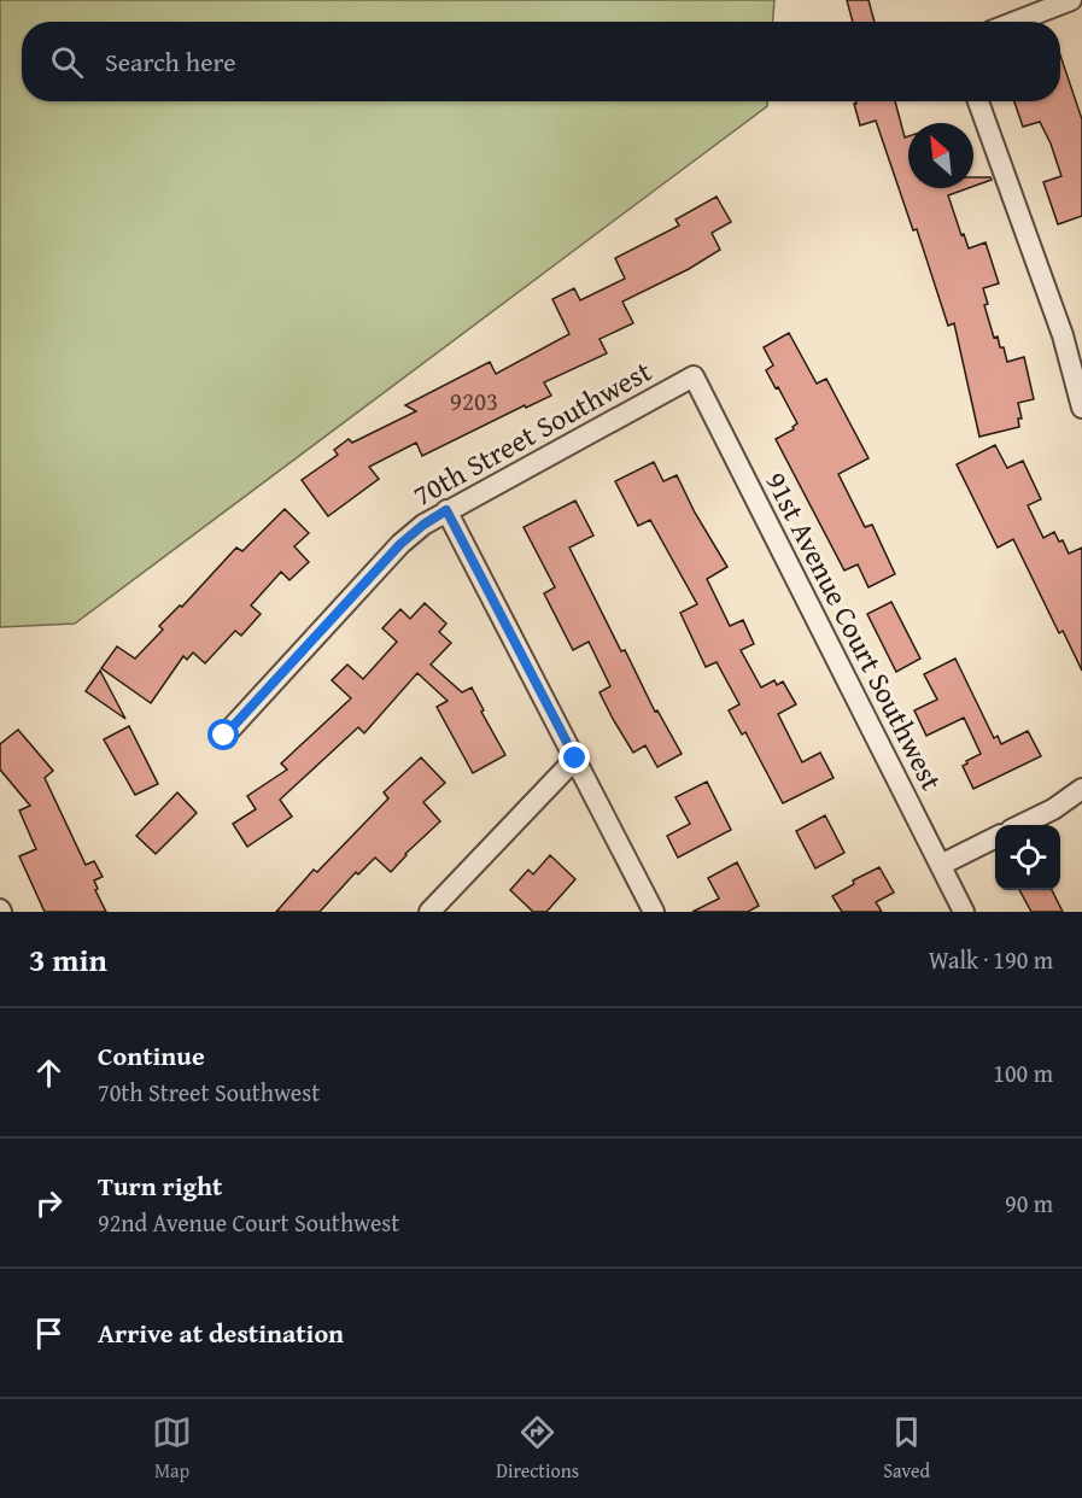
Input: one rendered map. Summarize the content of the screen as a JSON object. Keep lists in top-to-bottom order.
{
  "streets": {
    "street": ["70th Street Southwest", "91st Avenue Court Southwest"]
  },
  "crossings": [
    ["70th Street Southwest", "91st Avenue Court Southwest"]
  ],
  "house_numbers": ["9203"],
  "north": "top left",
  "page": {
    "search": "Search here",
    "heading": ["3 min", "Walk · 190 m"],
    "list": [
      ["Continue", "70th Street Southwest", "100 m"],
      ["Turn right", "92nd Avenue Court Southwest", "90 m"],
      "Arrive at destination"
    ],
    "nav": ["Map", "Directions", "Saved"]
  }
}
